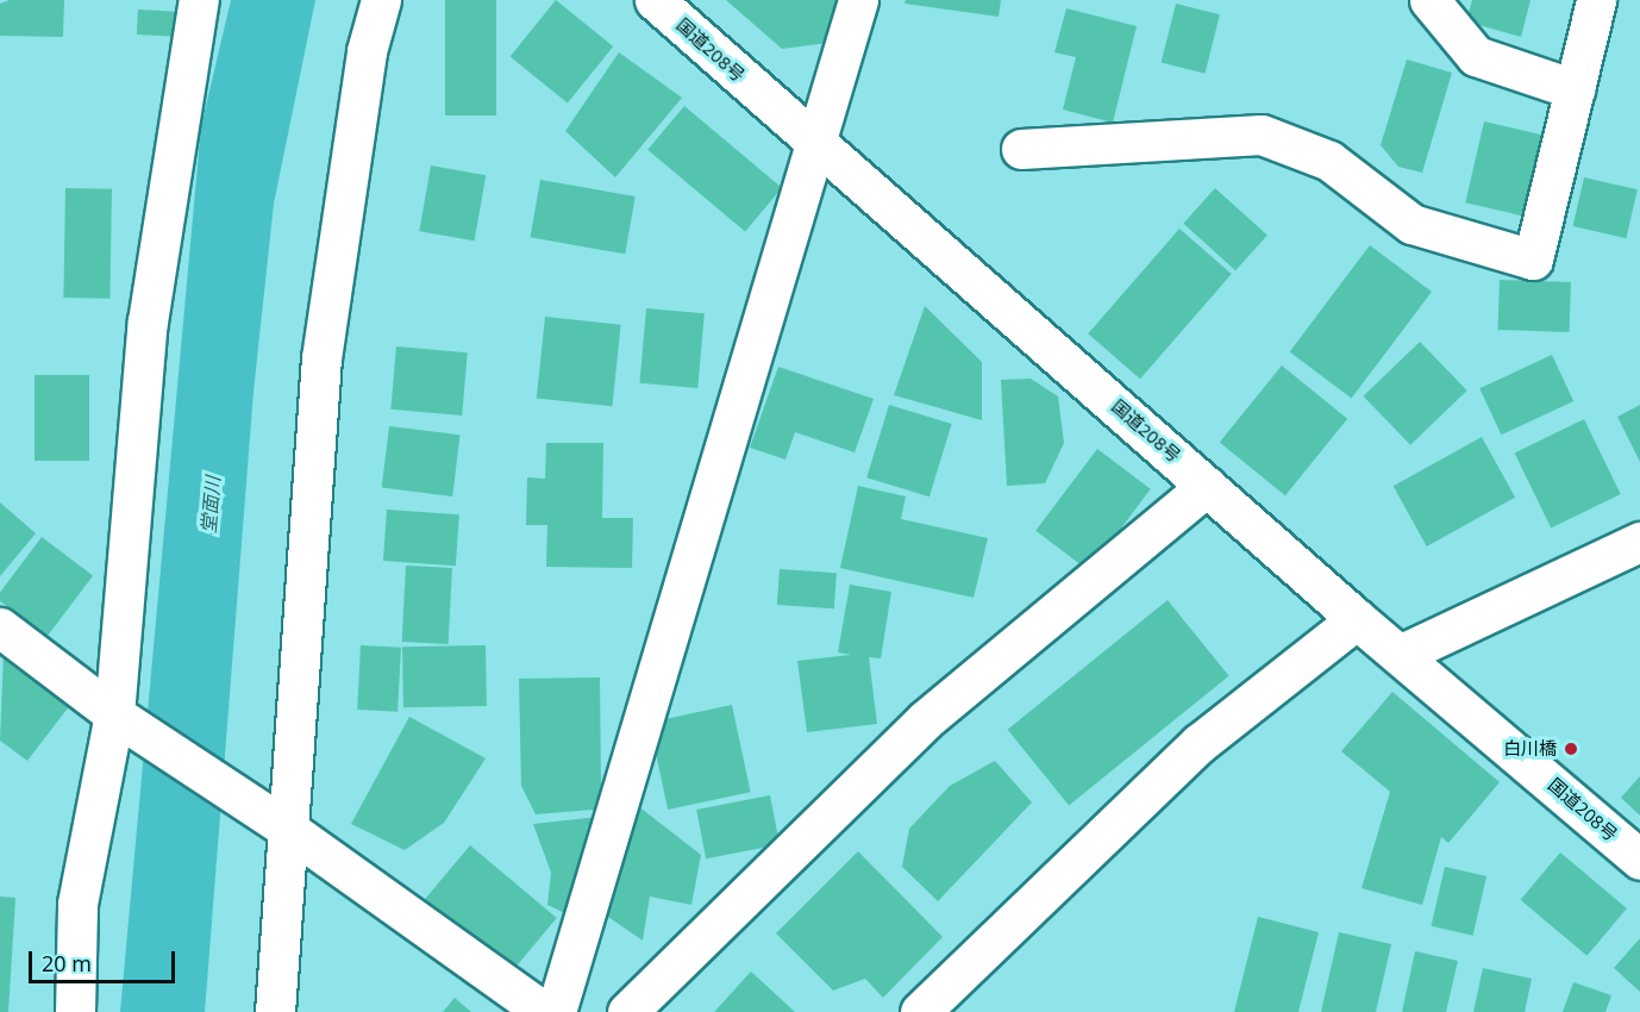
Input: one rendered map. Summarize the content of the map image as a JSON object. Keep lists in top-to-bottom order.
{
  "streets": {
    "main road": ["国道208号"]
  },
  "water": ["堂面川"],
  "places": ["白川橋"],
  "scale_bar": "20 m"
}
